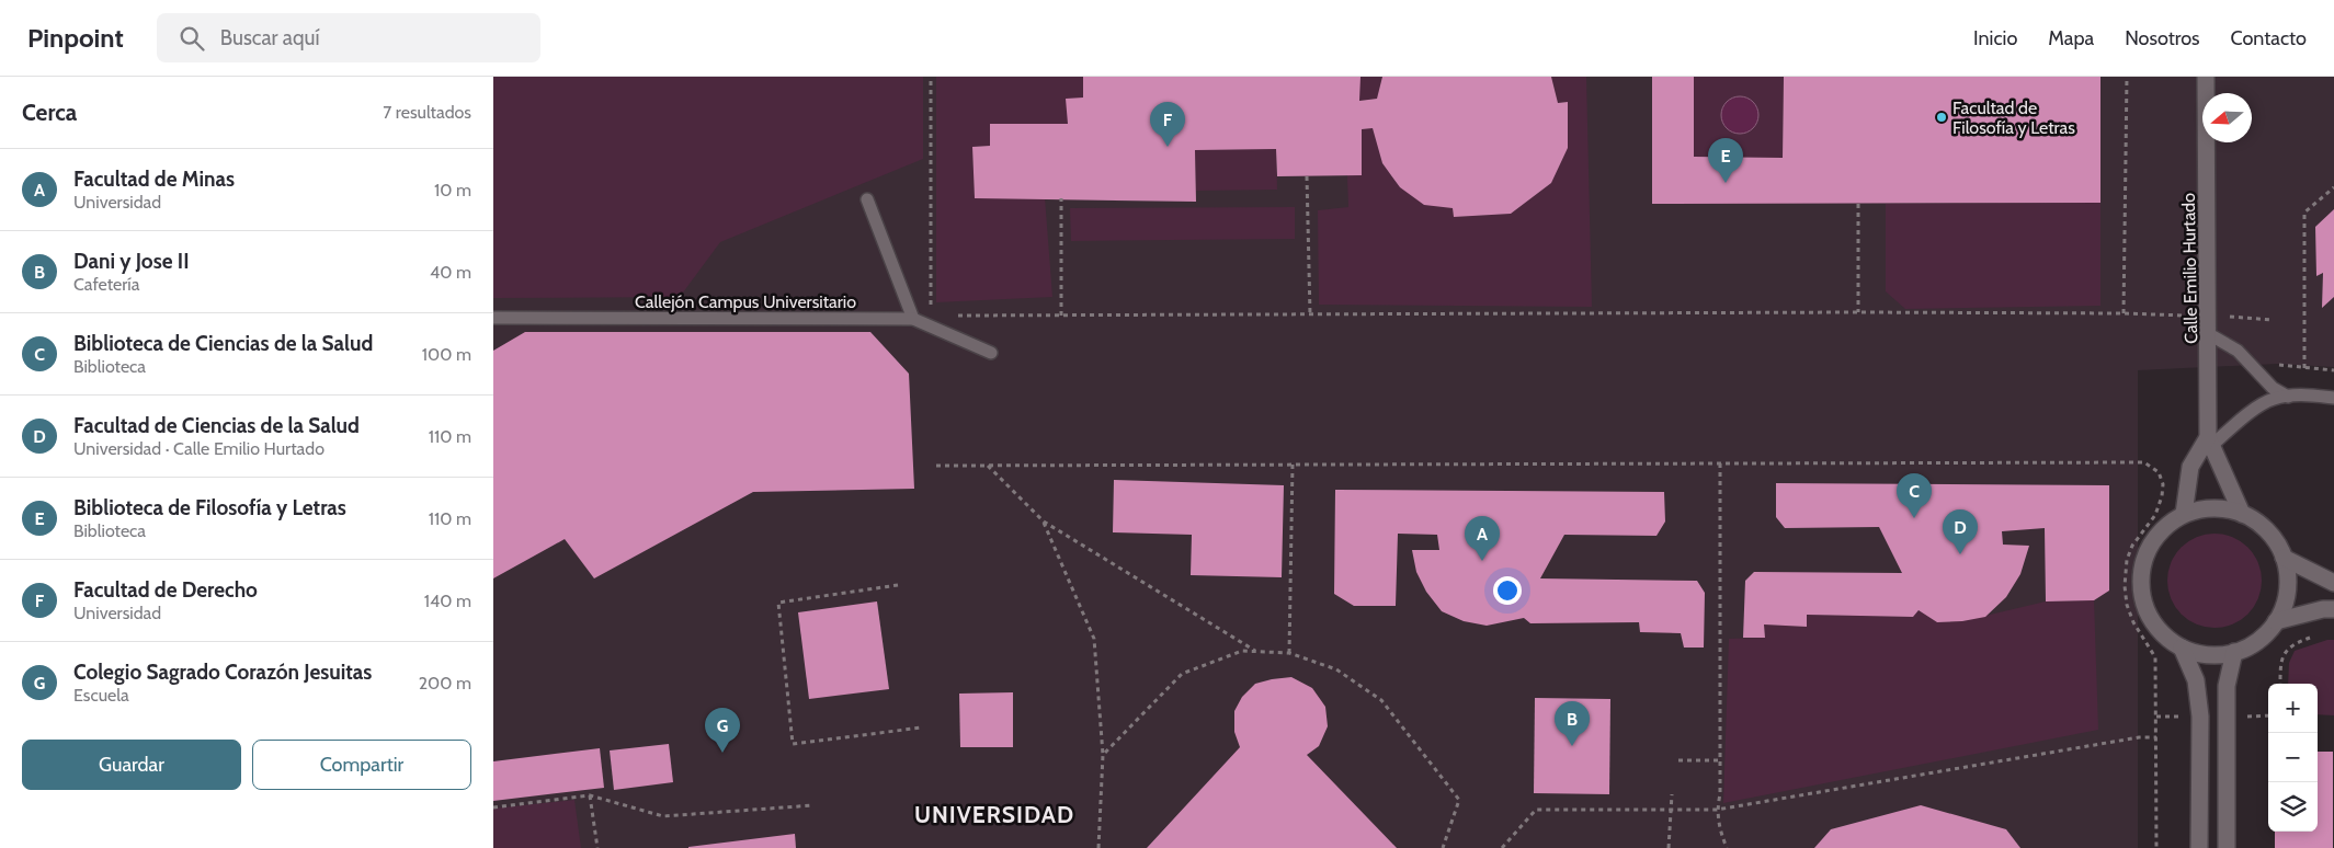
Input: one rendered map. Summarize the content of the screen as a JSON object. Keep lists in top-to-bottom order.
{
  "streets": {
    "street": ["Calle Emilio Hurtado"],
    "lane": ["Callejón Campus Universitario"]
  },
  "districts": ["UNIVERSIDAD"],
  "places": ["Facultad de Filosofía y Letras"],
  "north": "left",
  "page": {
    "header": "Pinpoint",
    "search": "Buscar aquí",
    "nav": [
      "Inicio",
      "Mapa",
      "Nosotros",
      "Contacto"
    ],
    "heading": ["Cerca", "7 resultados"],
    "pins": [
      "F",
      "E",
      "C",
      "D",
      "A",
      "B",
      "G"
    ],
    "list": [
      {
        "mark": "A",
        "name": "Facultad de Minas",
        "note": "Universidad",
        "value": "10 m"
      },
      {
        "mark": "B",
        "name": "Dani y Jose II",
        "note": "Cafetería",
        "value": "40 m"
      },
      {
        "mark": "C",
        "name": "Biblioteca de Ciencias de la Salud",
        "note": "Biblioteca",
        "value": "100 m"
      },
      {
        "mark": "D",
        "name": "Facultad de Ciencias de la Salud",
        "note": "Universidad · Calle Emilio Hurtado",
        "value": "110 m"
      },
      {
        "mark": "E",
        "name": "Biblioteca de Filosofía y Letras",
        "note": "Biblioteca",
        "value": "110 m"
      },
      {
        "mark": "F",
        "name": "Facultad de Derecho",
        "note": "Universidad",
        "value": "140 m"
      },
      {
        "mark": "G",
        "name": "Colegio Sagrado Corazón Jesuitas",
        "note": "Escuela",
        "value": "200 m"
      }
    ],
    "map_buttons": ["+", "−"],
    "buttons": ["Guardar", "Compartir"]
  }
}
